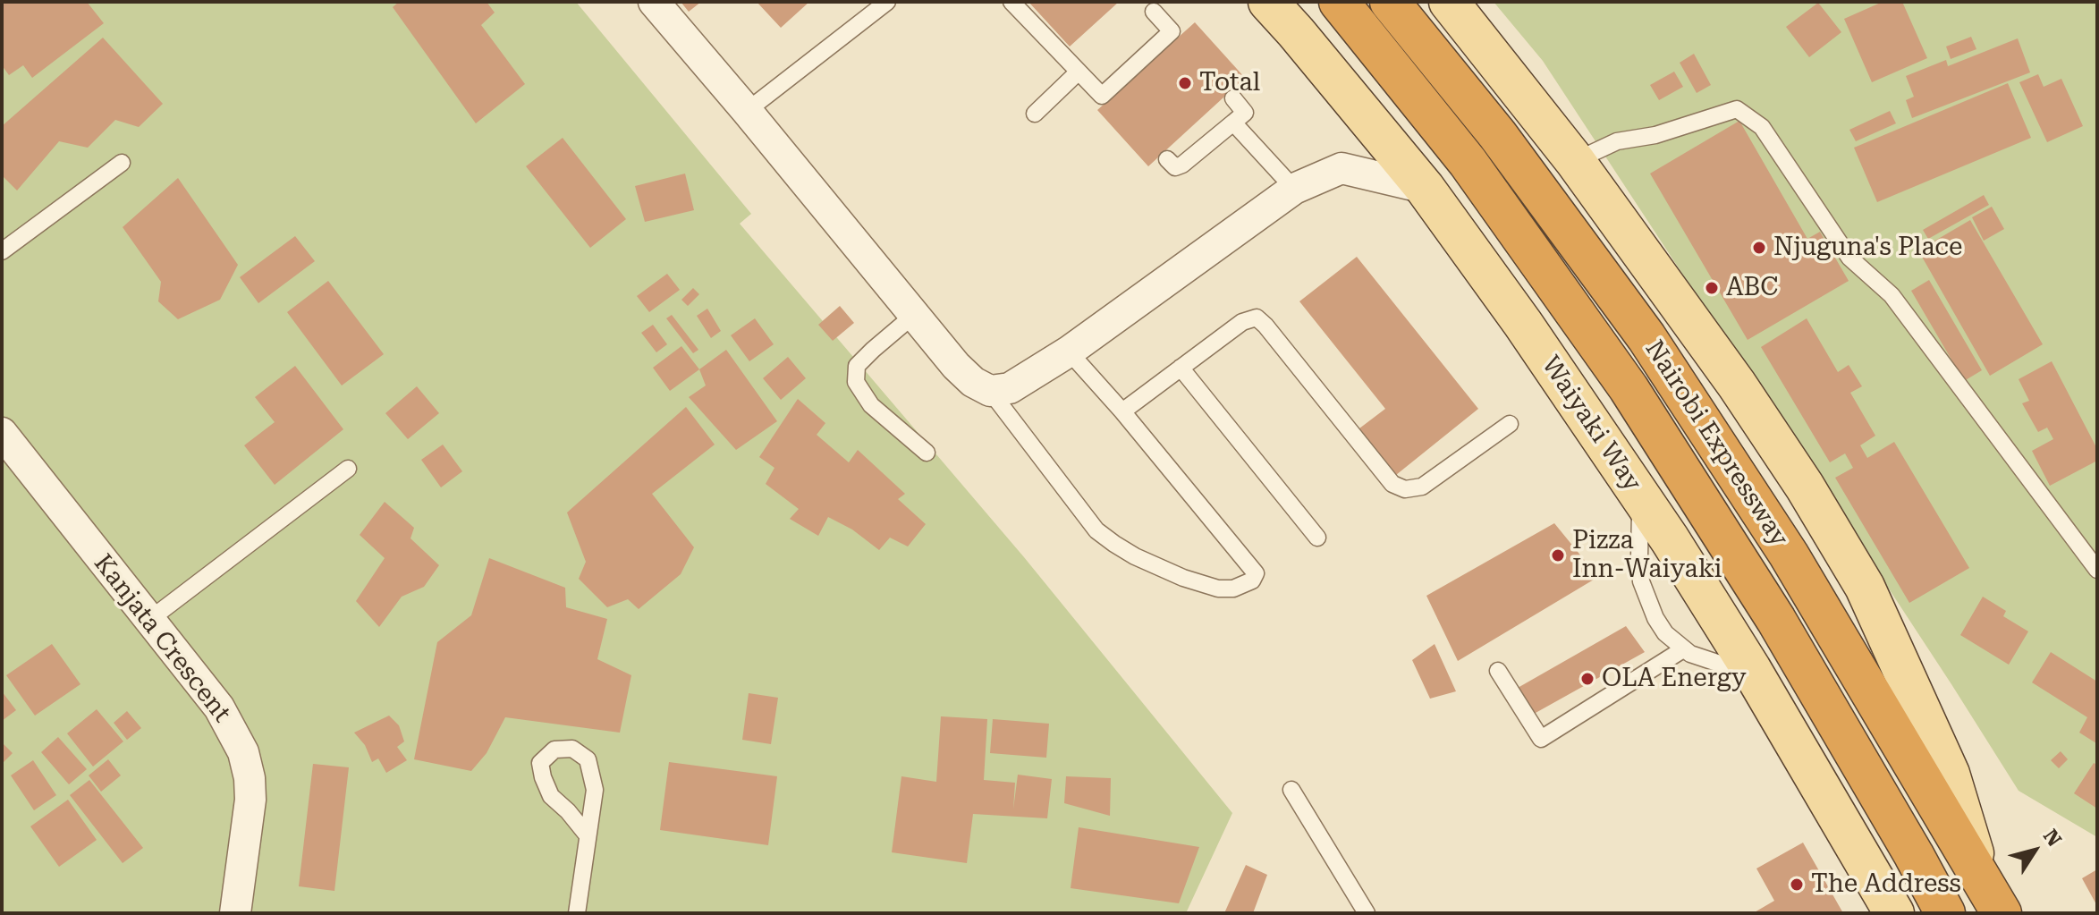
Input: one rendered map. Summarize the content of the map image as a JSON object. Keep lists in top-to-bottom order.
{
  "streets": {
    "highway": ["Nairobi Expressway"],
    "main road": ["Waiyaki Way"],
    "street": ["Kanjata Crescent"]
  },
  "places": [
    "Total",
    "Njuguna's Place",
    "ABC",
    "Pizza Inn-Waiyaki",
    "OLA Energy",
    "The Address"
  ],
  "north": "top right"
}
